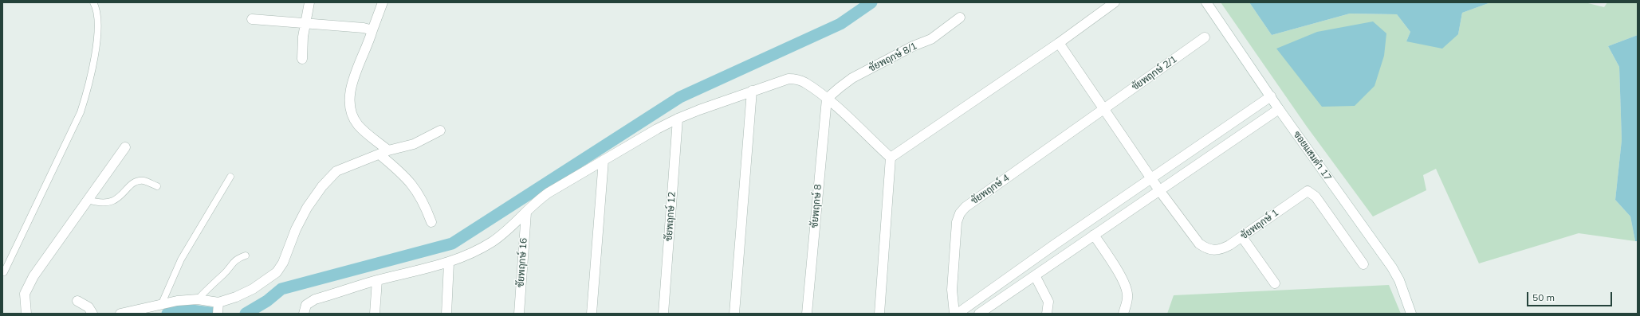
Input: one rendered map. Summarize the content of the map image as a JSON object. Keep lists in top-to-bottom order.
{
  "streets": {
    "street": [
      "ชัยพฤกษ์ 8/1",
      "ชัยพฤกษ์ 2/1",
      "ซอยแสมดำ 17",
      "ชัยพฤกษ์ 4",
      "ชัยพฤกษ์ 8",
      "ชัยพฤกษ์ 12",
      "ชัยพฤกษ์ 1",
      "ชัยพฤกษ์ 16"
    ]
  },
  "crossings": [
    ["ชัยพฤกษ์ 8/1", "ชัยพฤกษ์ 8"],
    ["ชัยพฤกษ์ 2/1", "ชัยพฤกษ์ 4"],
    ["ชัยพฤกษ์ 2/1", "ชัยพฤกษ์ 1"],
    ["ชัยพฤกษ์ 4", "ชัยพฤกษ์ 1"]
  ],
  "scale_bar": "50 m"
}
